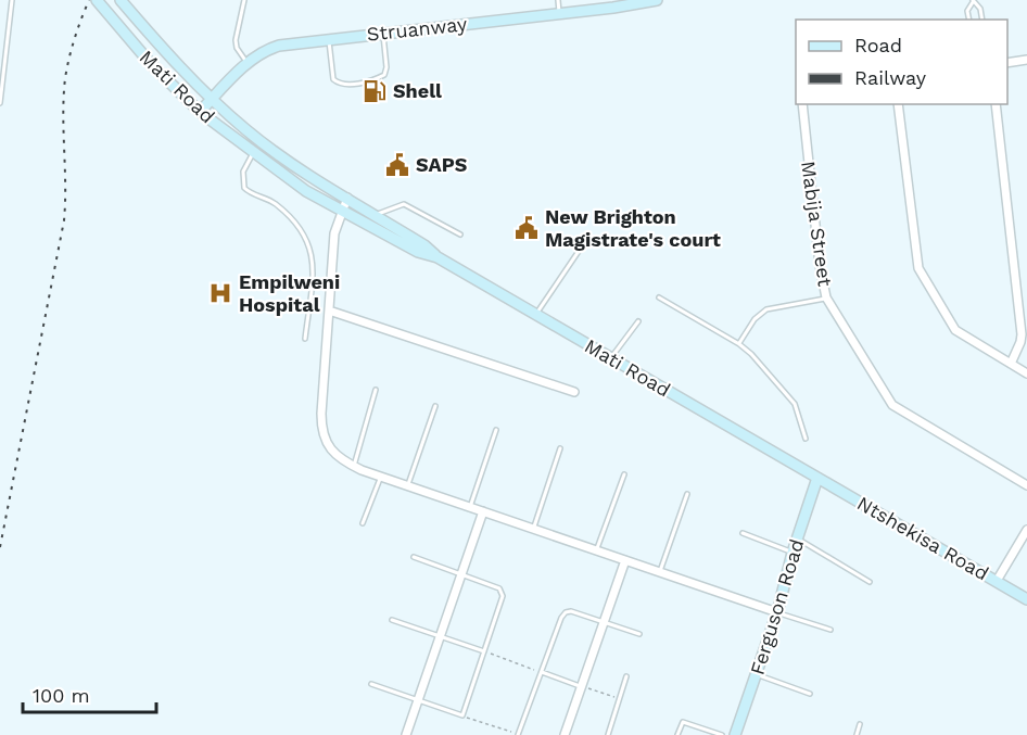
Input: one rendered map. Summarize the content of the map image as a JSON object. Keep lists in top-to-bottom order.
{
  "streets": {
    "street": [
      "Struanway",
      "Mati Road",
      "Mabija Street",
      "Ntshekisa Road",
      "Ferguson Road"
    ]
  },
  "crossings": [
    ["Struanway", "Mati Road"],
    ["Mati Road", "Ntshekisa Road"],
    ["Mati Road", "Ferguson Road"],
    ["Ntshekisa Road", "Ferguson Road"]
  ],
  "places": {
    "fuel station": ["Shell"],
    "public building": ["SAPS", "New Brighton Magistrate's court"],
    "hospital": ["Empilweni Hospital"]
  },
  "legend": ["Road", "Railway"],
  "scale_bar": "100 m"
}
